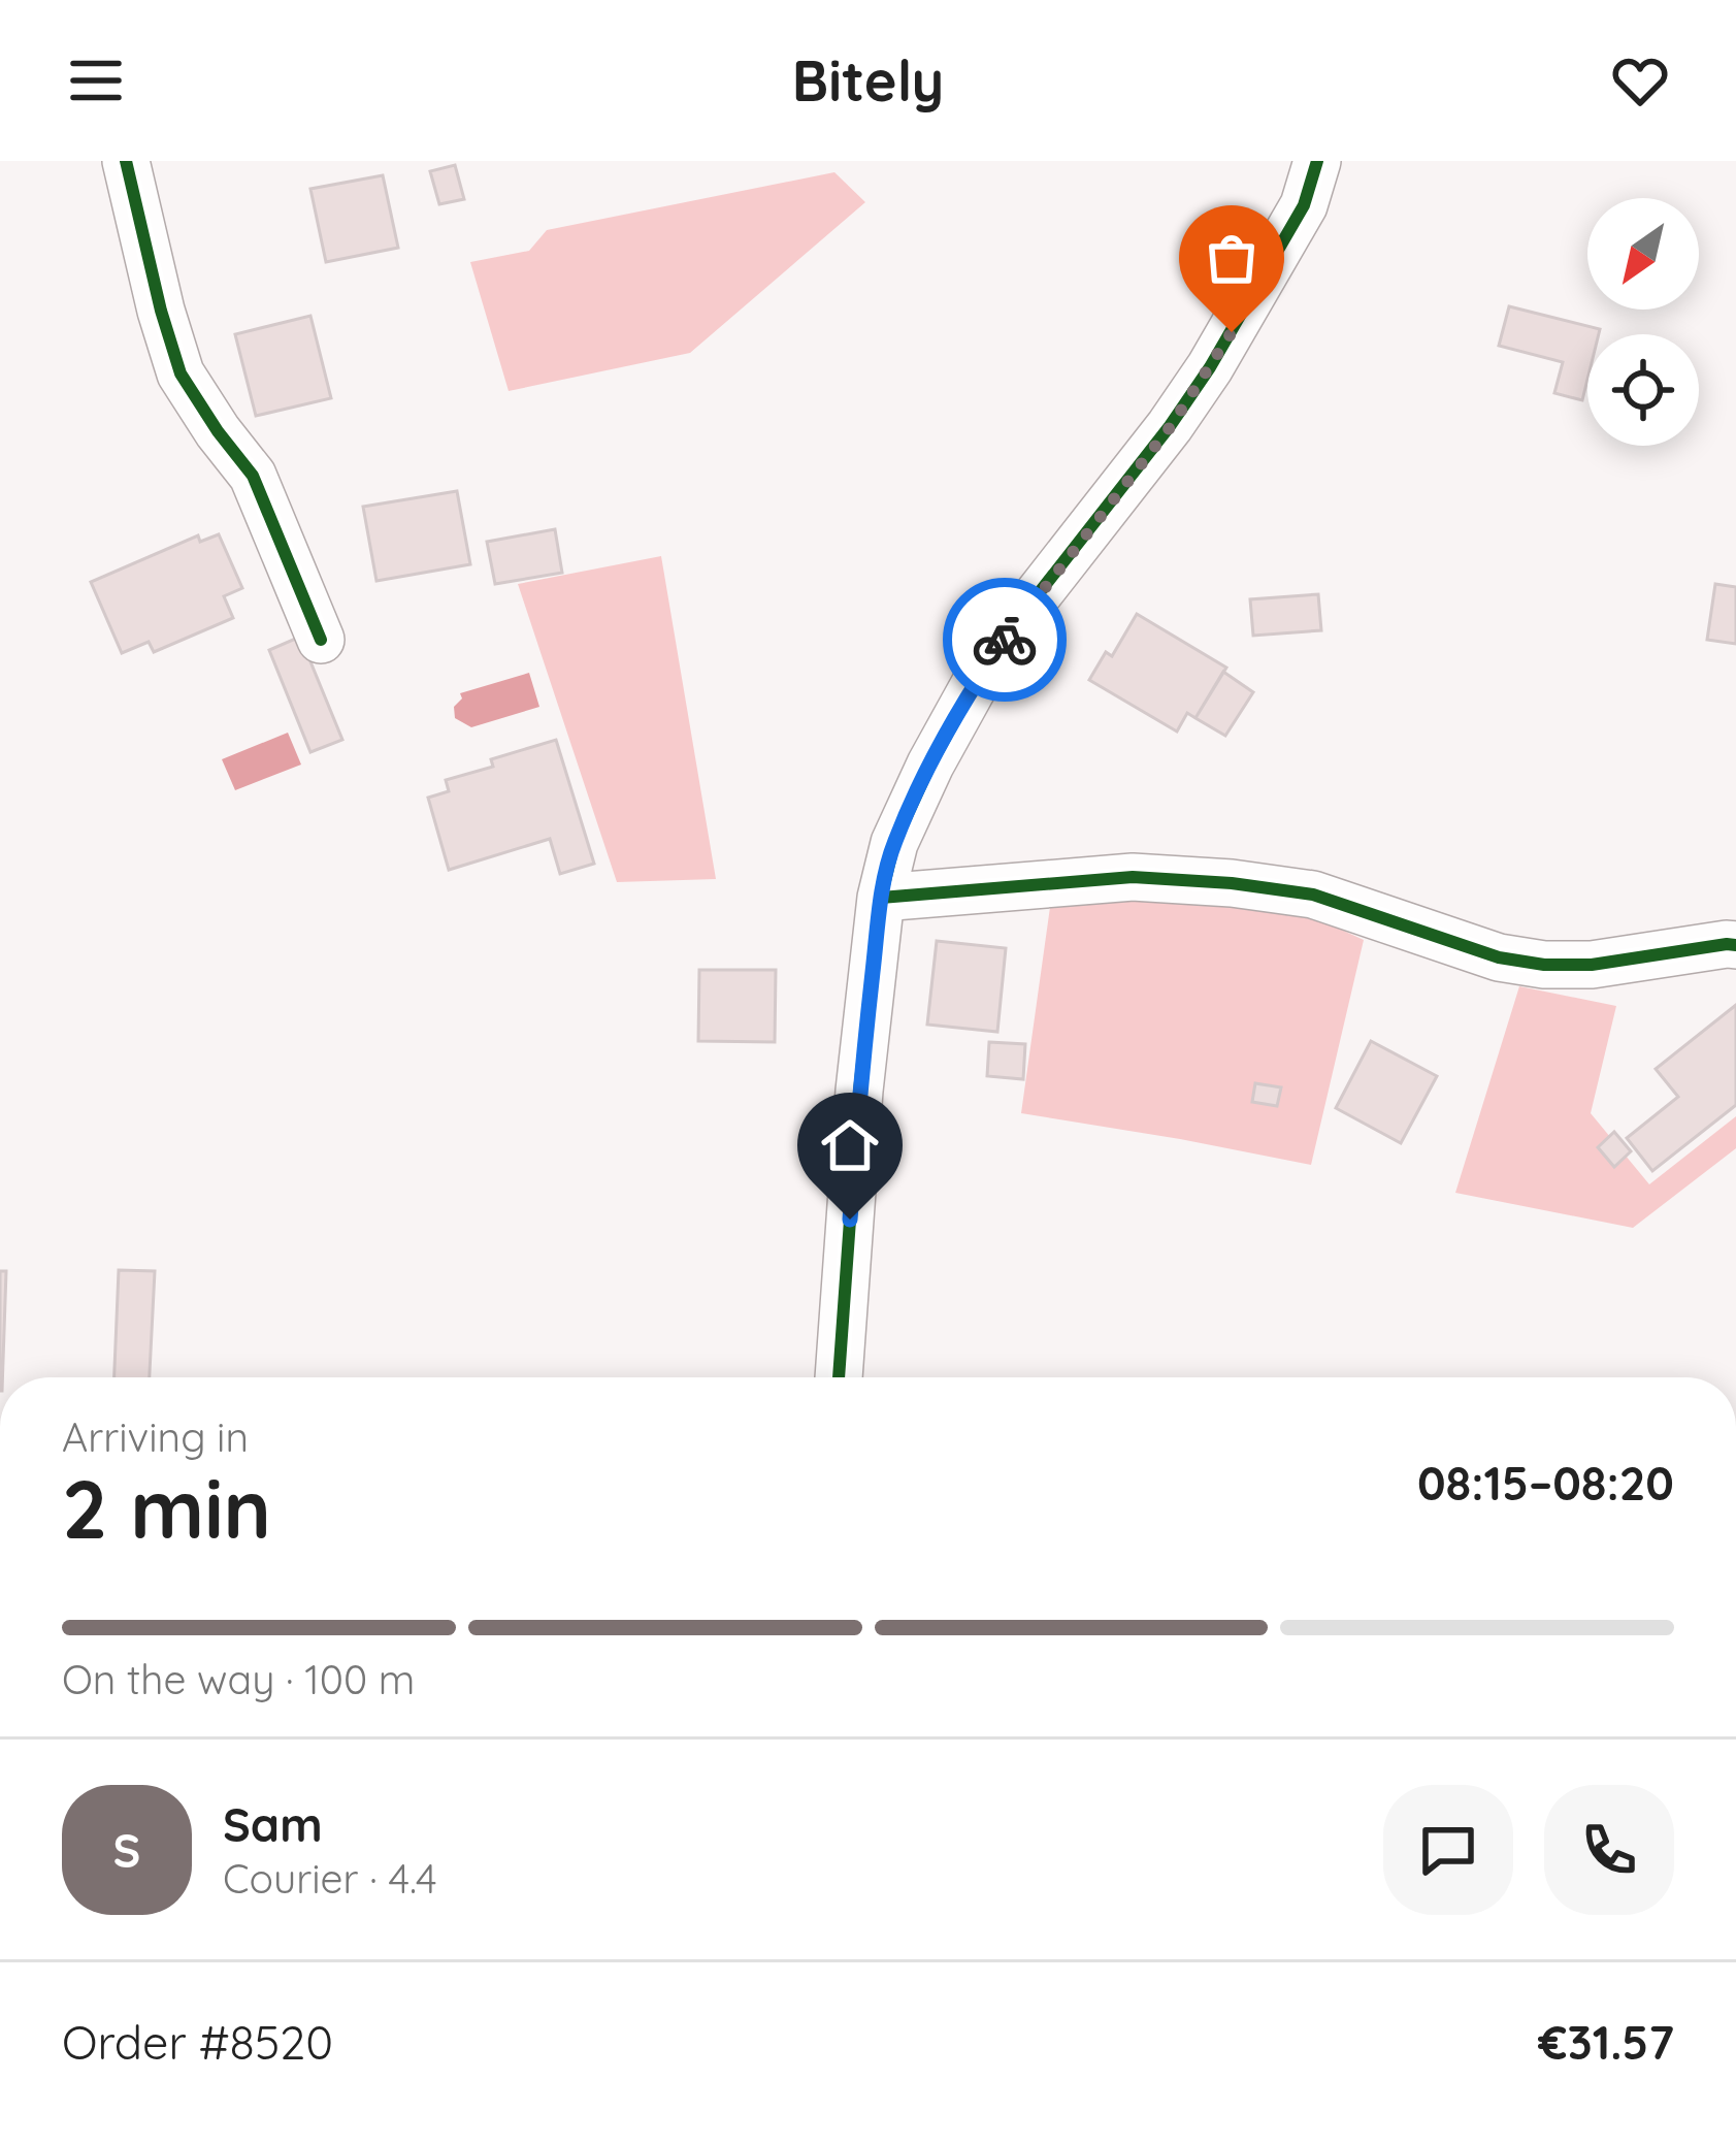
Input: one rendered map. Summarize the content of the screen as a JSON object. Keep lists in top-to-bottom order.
{
  "north": "bottom left",
  "page": {
    "header": "Bitely",
    "heading": ["2 min", "Arriving in", "08:15–08:20"],
    "panel": [
      "Sam",
      "Courier · 4.4",
      "Order #8520",
      "€31.57"
    ],
    "bar": "On the way · 100 m",
    "round": "S"
  }
}
